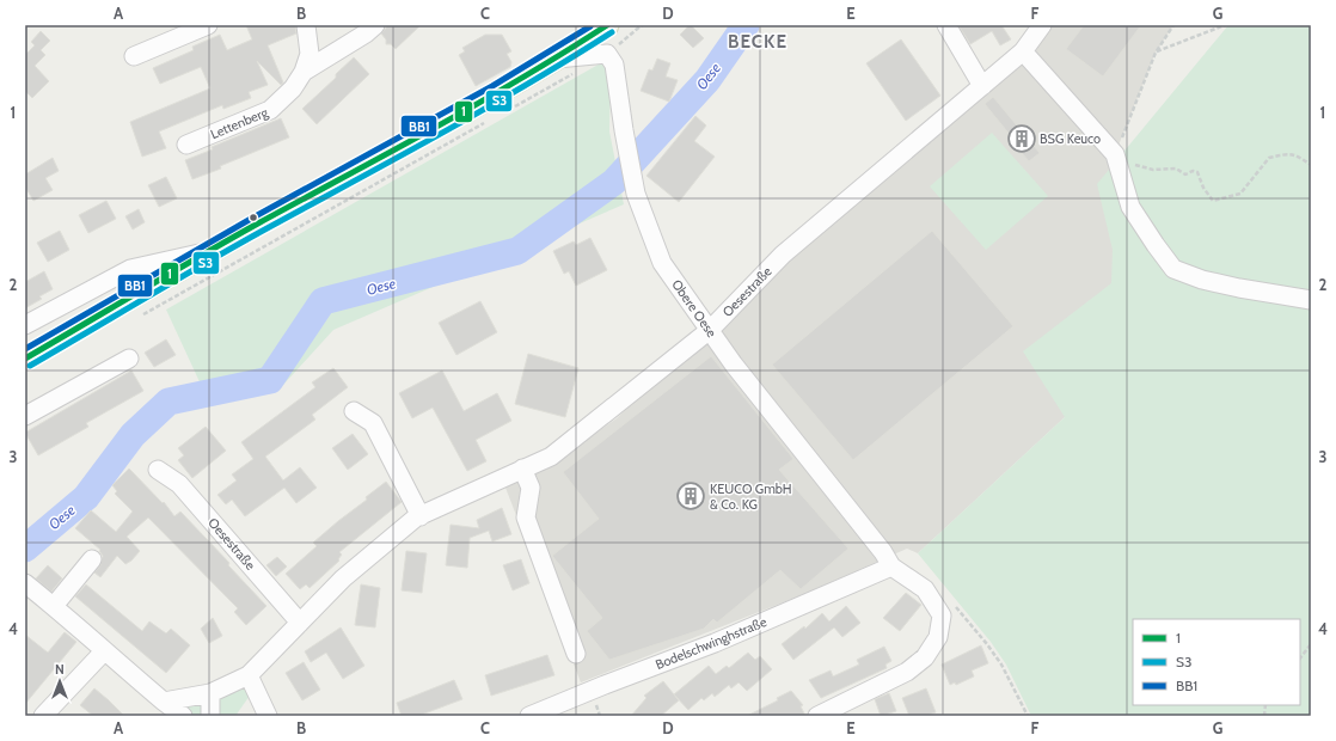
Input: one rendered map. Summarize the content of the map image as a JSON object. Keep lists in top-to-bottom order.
{
  "streets": {
    "street": [
      "Lettenberg",
      "Oesestraße",
      "Obere Oese",
      "Bodelschwinghstraße"
    ]
  },
  "crossings": [
    ["Oesestraße", "Obere Oese"],
    ["Obere Oese", "Bodelschwinghstraße"]
  ],
  "districts": ["BECKE"],
  "water": ["Oese"],
  "places": {
    "building": ["BSG Keuco", "KEUCO GmbH & Co. KG"]
  },
  "lines": ["transit line 1", "transit line BB1", "transit line S3"],
  "legend": ["1", "S3", "BB1"],
  "north": "top",
  "grid": {
    "columns": [
      "A",
      "B",
      "C",
      "D",
      "E",
      "F",
      "G"
    ],
    "rows": [
      "1",
      "2",
      "3",
      "4"
    ]
  }
}
